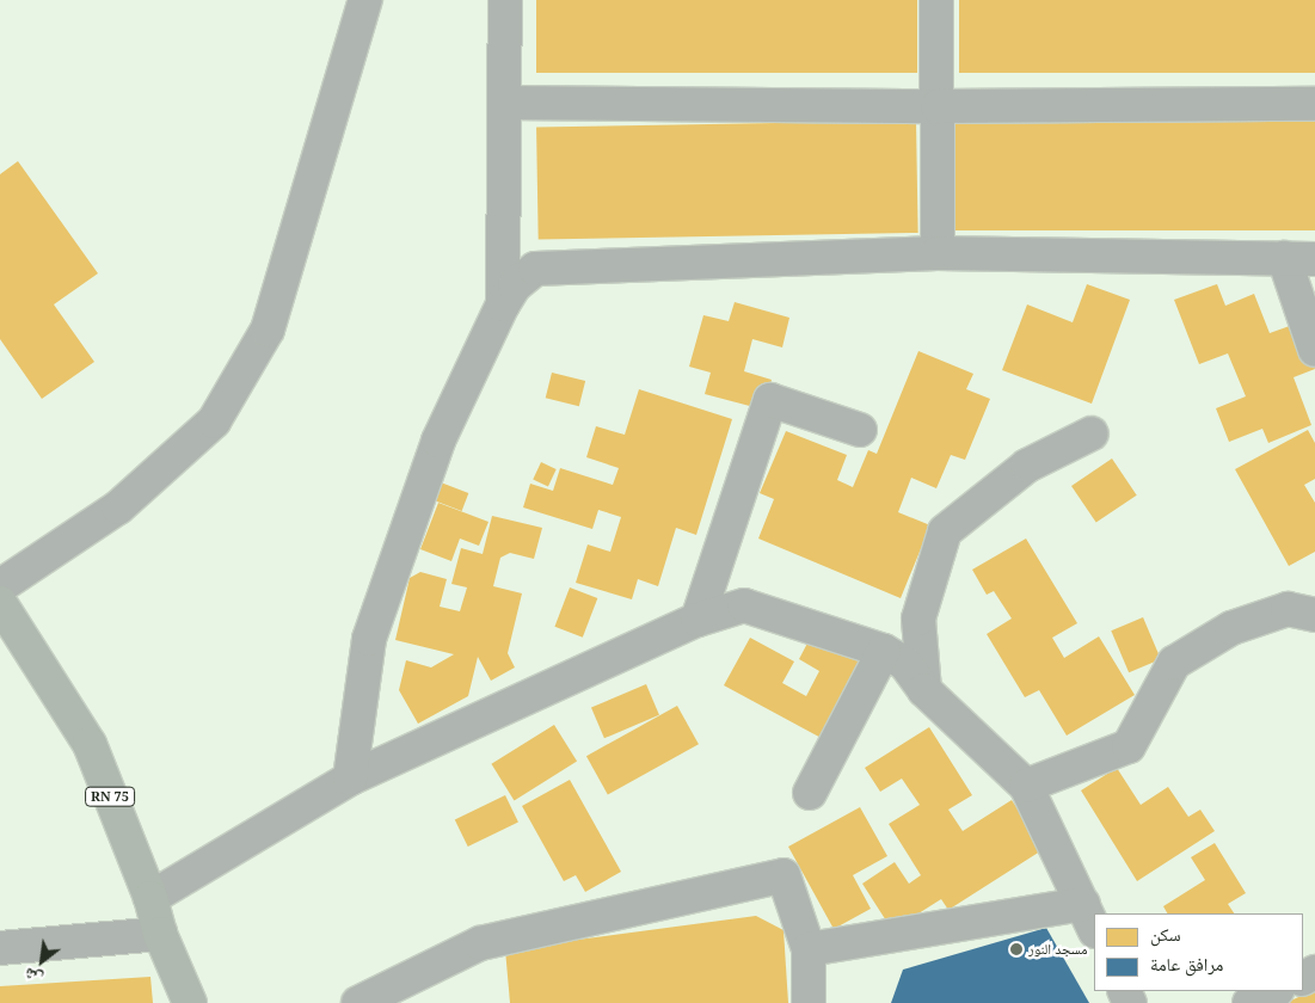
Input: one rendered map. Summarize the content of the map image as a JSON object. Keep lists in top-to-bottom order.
{
  "streets": {
    "main road": ["RN 75"]
  },
  "places": ["مسجد النور"],
  "legend": ["سكن", "مرافق عامة"],
  "north": "bottom left"
}
